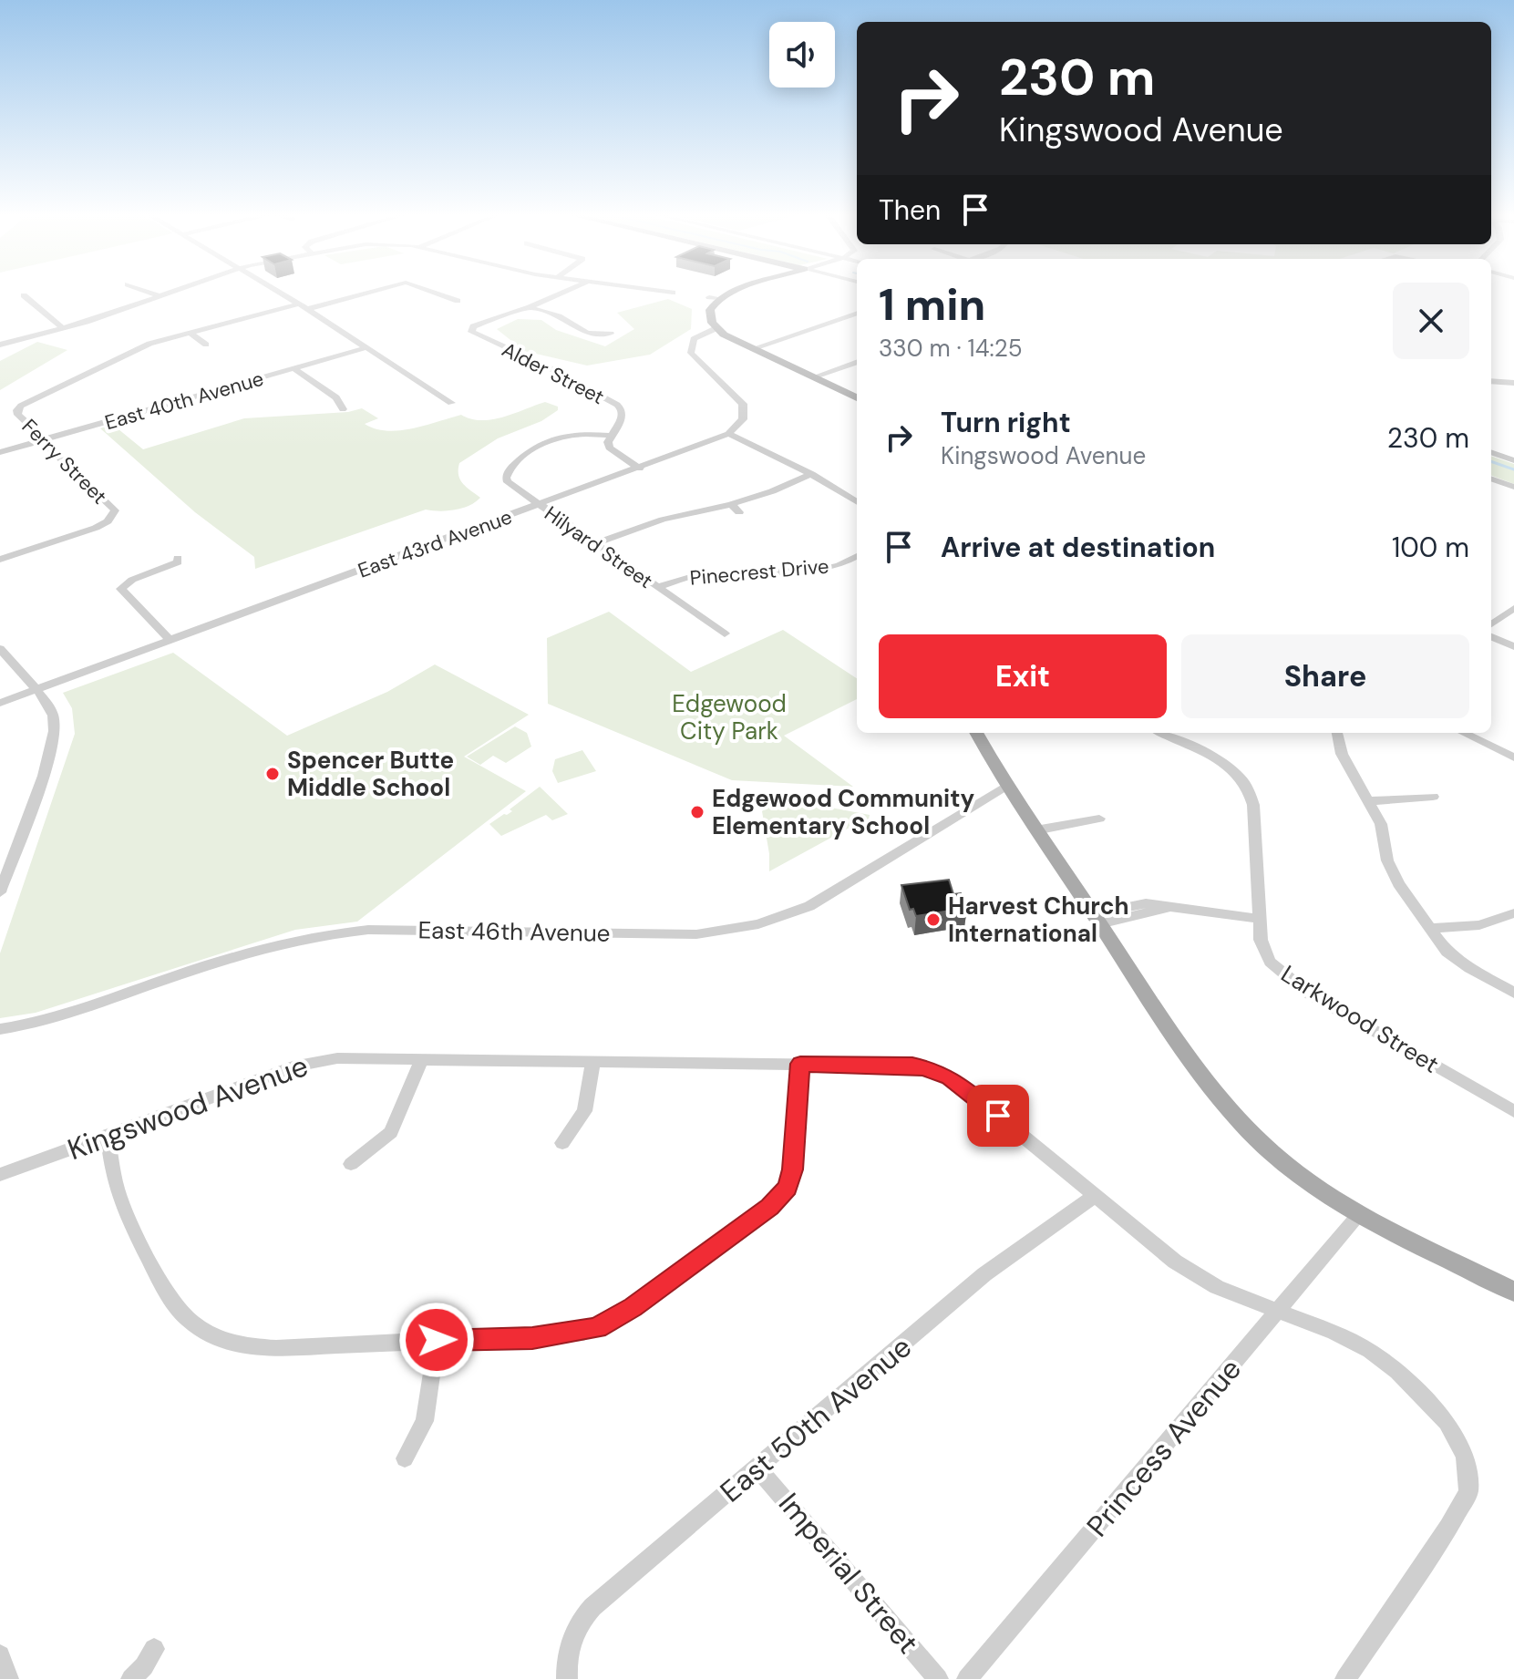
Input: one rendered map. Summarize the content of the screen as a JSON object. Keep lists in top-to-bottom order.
{
  "streets": {
    "street": [
      "Alder Street",
      "East 40th Avenue",
      "Ferry Street",
      "East 43rd Avenue",
      "Hilyard Street",
      "Pinecrest Drive",
      "East 46th Avenue",
      "Larkwood Street",
      "Kingswood Avenue",
      "East 50th Avenue",
      "Princess Avenue",
      "Imperial Street"
    ]
  },
  "crossings": [
    ["Alder Street", "East 43rd Avenue"],
    ["Alder Street", "Hilyard Street"],
    ["East 40th Avenue", "Ferry Street"],
    ["East 43rd Avenue", "Hilyard Street"],
    ["Hilyard Street", "Pinecrest Drive"],
    ["Kingswood Avenue", "East 50th Avenue"],
    ["Kingswood Avenue", "Princess Avenue"],
    ["East 50th Avenue", "Imperial Street"]
  ],
  "parks": ["Edgewood City Park"],
  "places": ["Spencer Butte Middle School", "Edgewood Community Elementary School", "Harvest Church International"],
  "page": {
    "turn": ["230 m", "Kingswood Avenue"],
    "then": "Then",
    "heading": ["1 min", "330 m · 14:25"],
    "list": [
      {
        "name": "Turn right",
        "note": "Kingswood Avenue",
        "value": "230 m"
      },
      {
        "name": "Arrive at destination",
        "value": "100 m"
      }
    ],
    "buttons": ["Exit", "Share"]
  }
}
